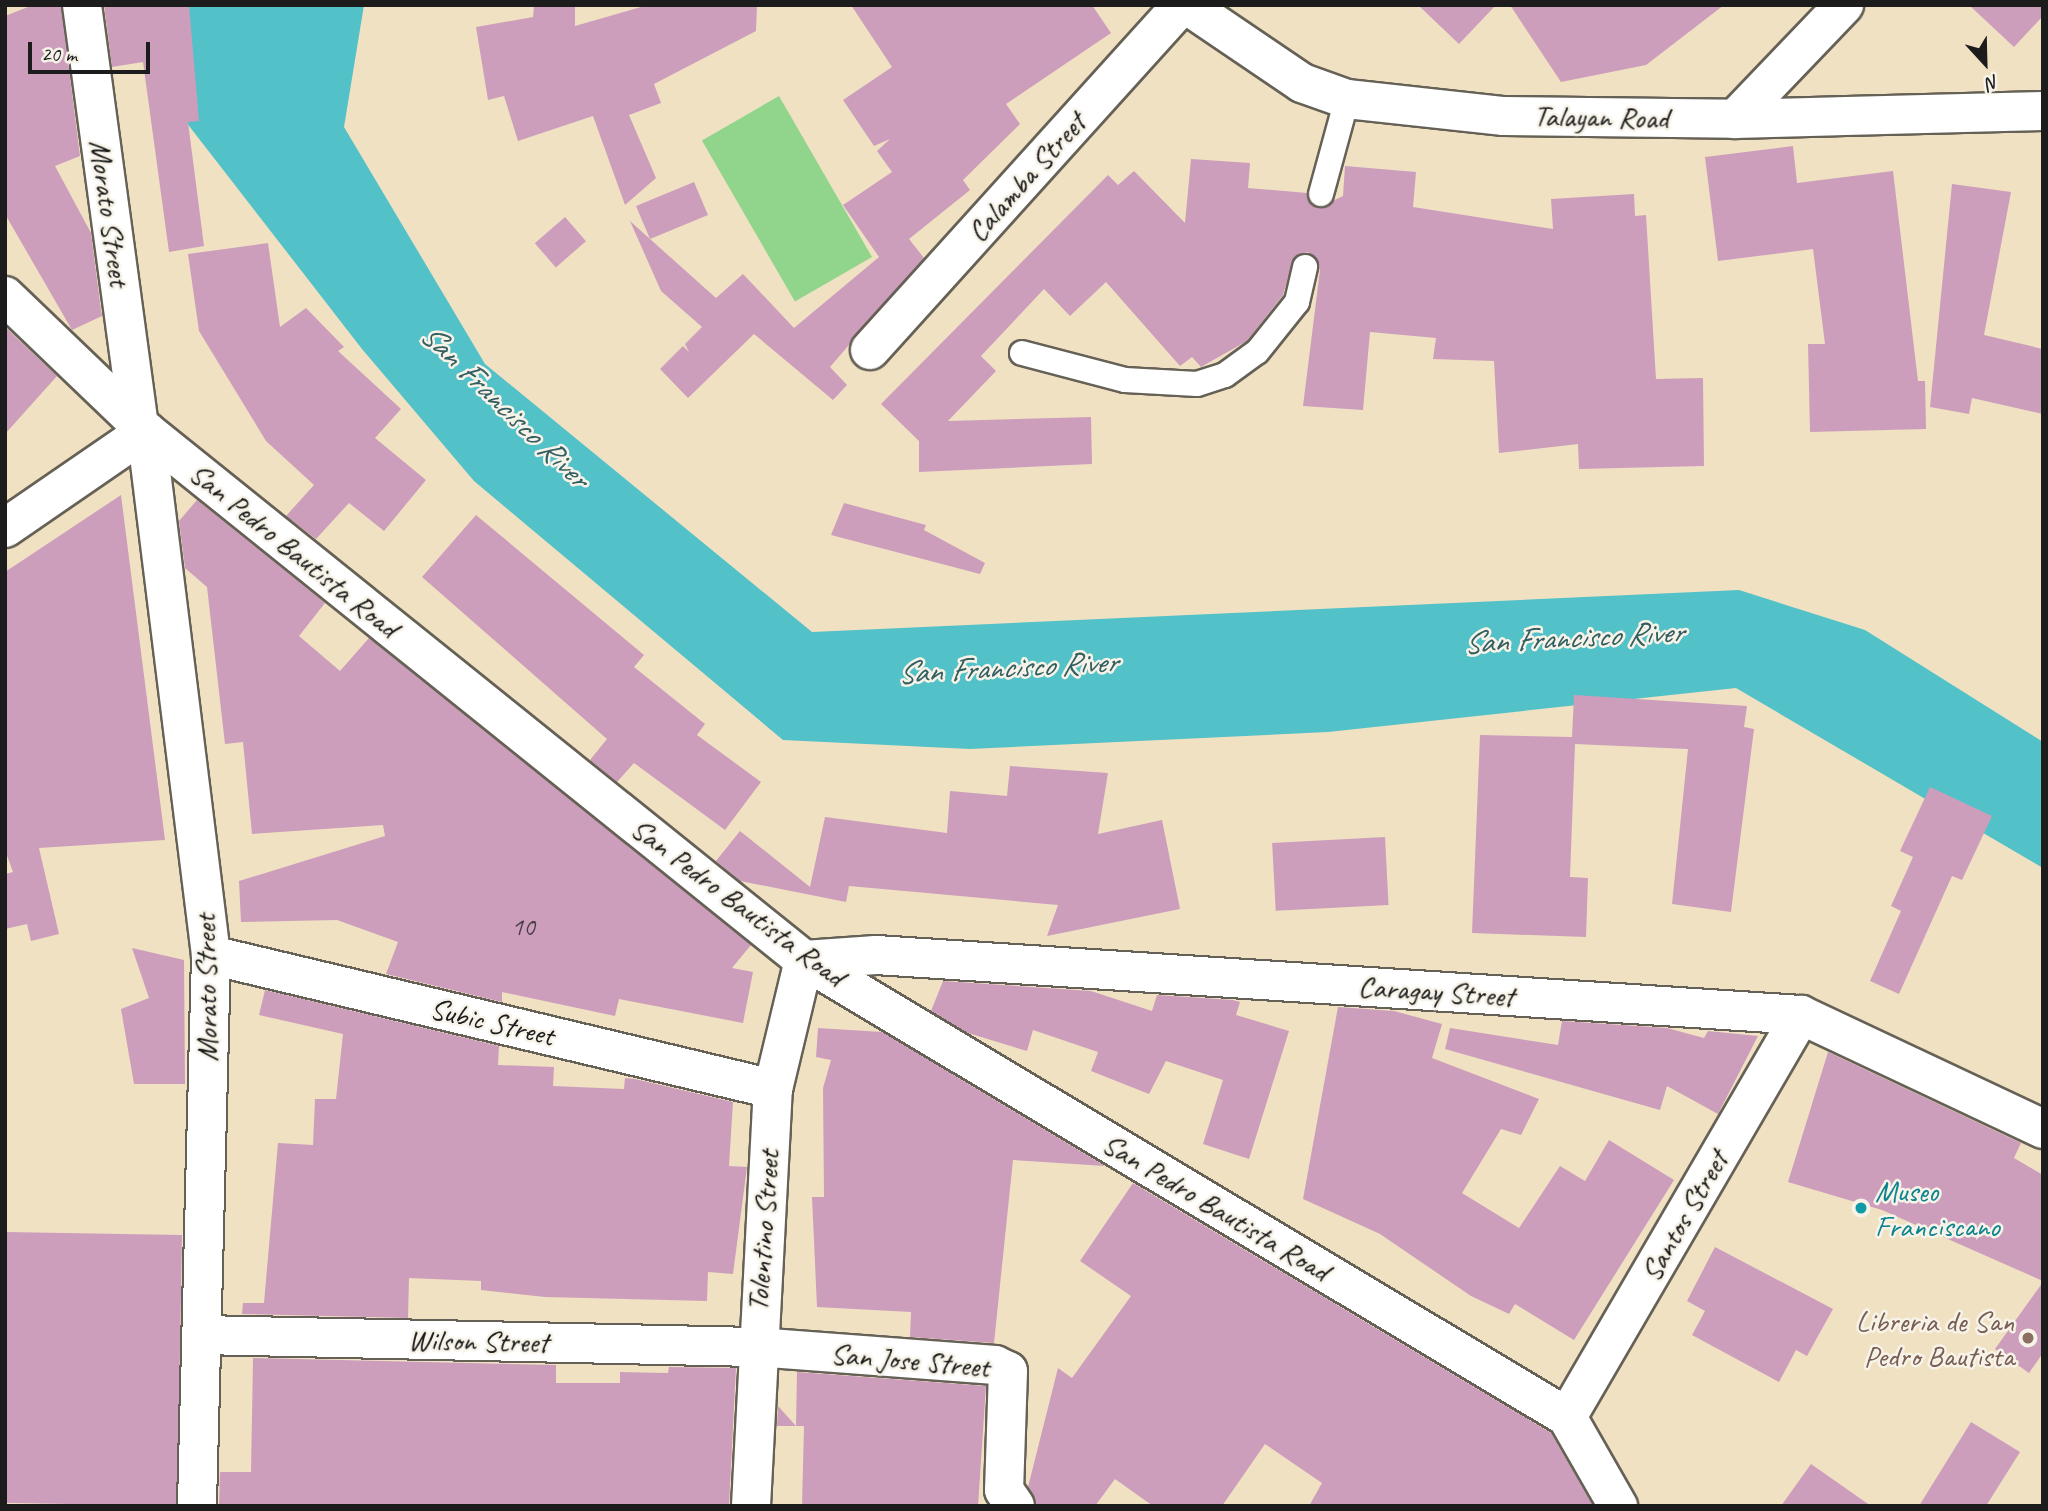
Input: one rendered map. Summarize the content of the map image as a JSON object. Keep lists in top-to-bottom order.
{
  "streets": {
    "street": [
      "Talayan Road",
      "Calamba Street",
      "Morato Street",
      "San Pedro Bautista Road",
      "Caragay Street",
      "Subic Street",
      "Santos Street",
      "Tolentino Street",
      "Wilson Street",
      "San Jose Street"
    ]
  },
  "crossings": [
    ["Talayan Road", "Calamba Street"],
    ["Morato Street", "San Pedro Bautista Road"],
    ["Morato Street", "Subic Street"],
    ["Morato Street", "Wilson Street"],
    ["San Pedro Bautista Road", "Caragay Street"],
    ["San Pedro Bautista Road", "Santos Street"],
    ["San Pedro Bautista Road", "Tolentino Street"],
    ["Caragay Street", "Santos Street"],
    ["Caragay Street", "Tolentino Street"],
    ["Subic Street", "Tolentino Street"],
    ["Tolentino Street", "Wilson Street"],
    ["Tolentino Street", "San Jose Street"],
    ["Wilson Street", "San Jose Street"]
  ],
  "water": ["San Francisco River"],
  "places": ["Museo Franciscano", "Libreria de San Pedro Bautista"],
  "house_numbers": ["10"],
  "scale_bar": "20 m",
  "north": "bottom"
}
